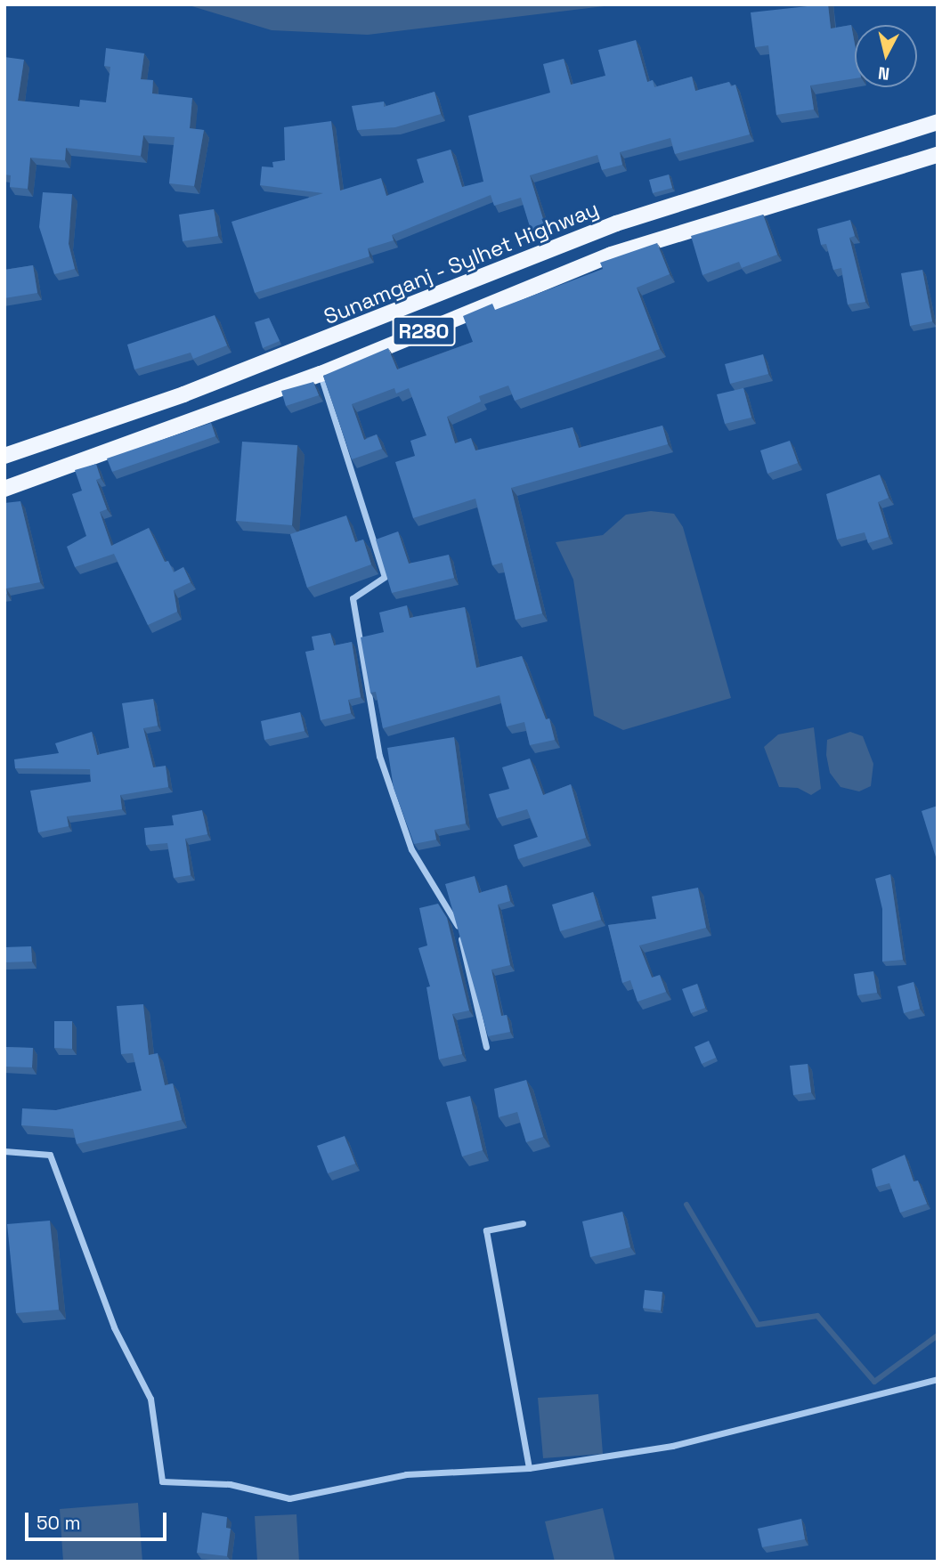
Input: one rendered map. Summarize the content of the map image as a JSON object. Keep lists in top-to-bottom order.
{
  "streets": {
    "main road": ["Sunamganj - Sylhet Highway", "R280"]
  },
  "scale_bar": "50 m",
  "north": "bottom"
}
